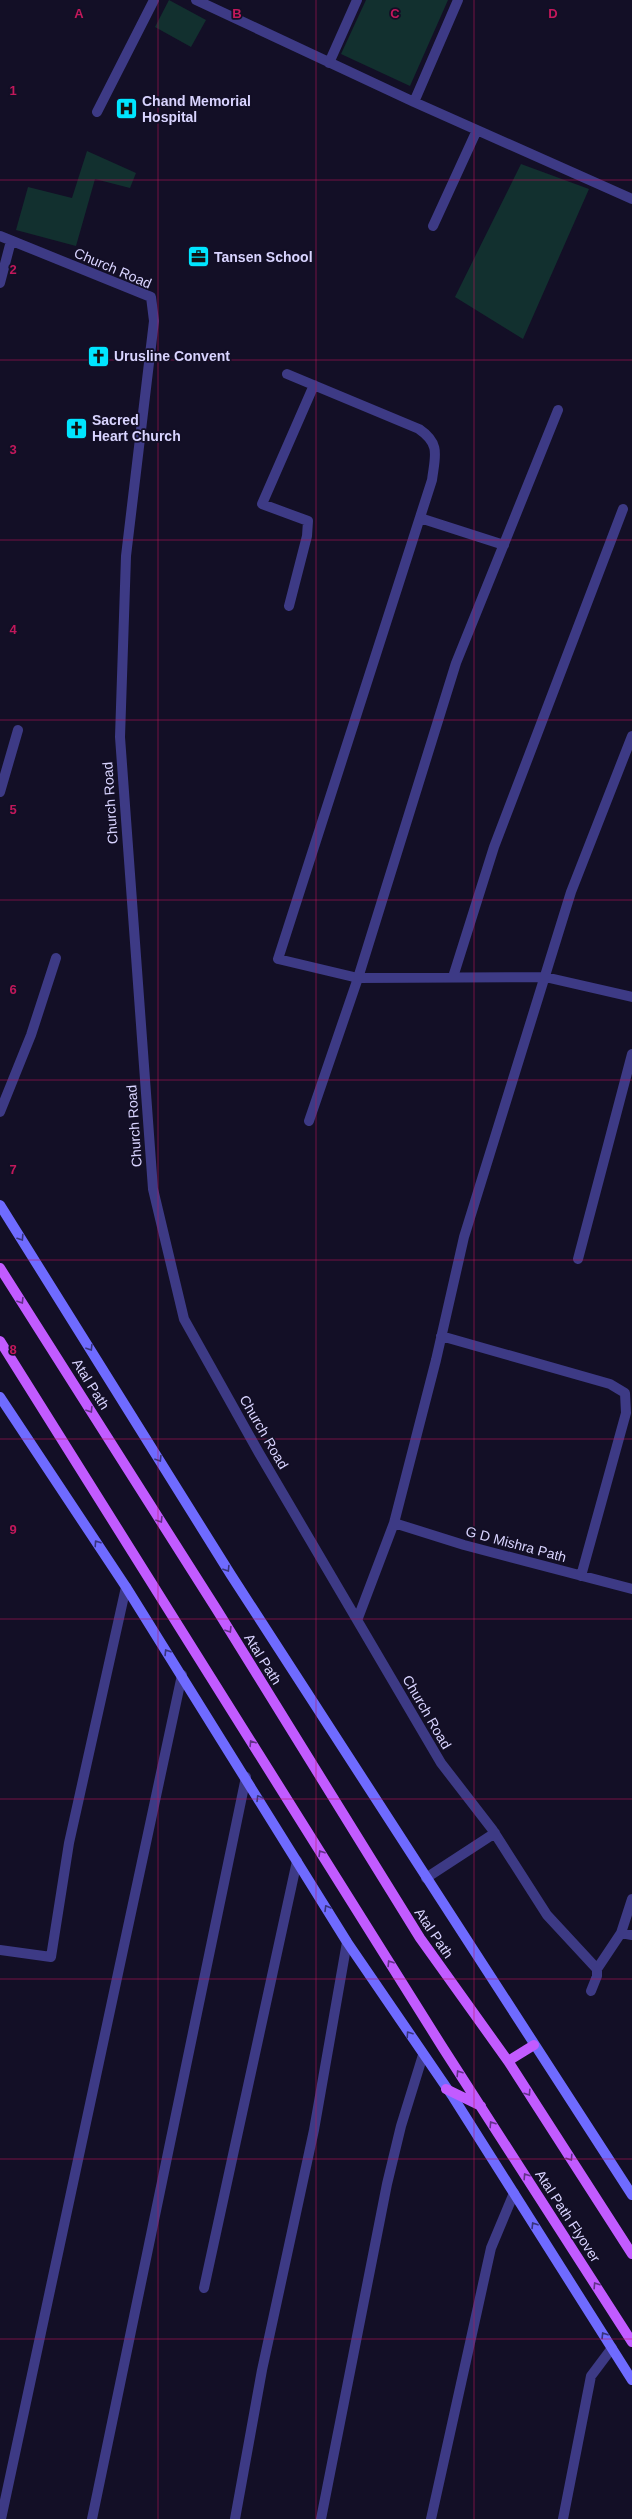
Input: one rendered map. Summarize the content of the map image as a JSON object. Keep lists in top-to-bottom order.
{
  "streets": {
    "main road": ["Atal Path", "Atal Path Flyover"],
    "street": ["Church Road", "G D Mishra Path"]
  },
  "places": {
    "hospital": ["Chand Memorial Hospital"],
    "office": ["Tansen School"],
    "church": ["Urusline Convent", "Sacred Heart Church"]
  },
  "grid": {
    "columns": [
      "A",
      "B",
      "C",
      "D"
    ],
    "rows": [
      "1",
      "2",
      "3",
      "4",
      "5",
      "6",
      "7",
      "8",
      "9"
    ]
  }
}
